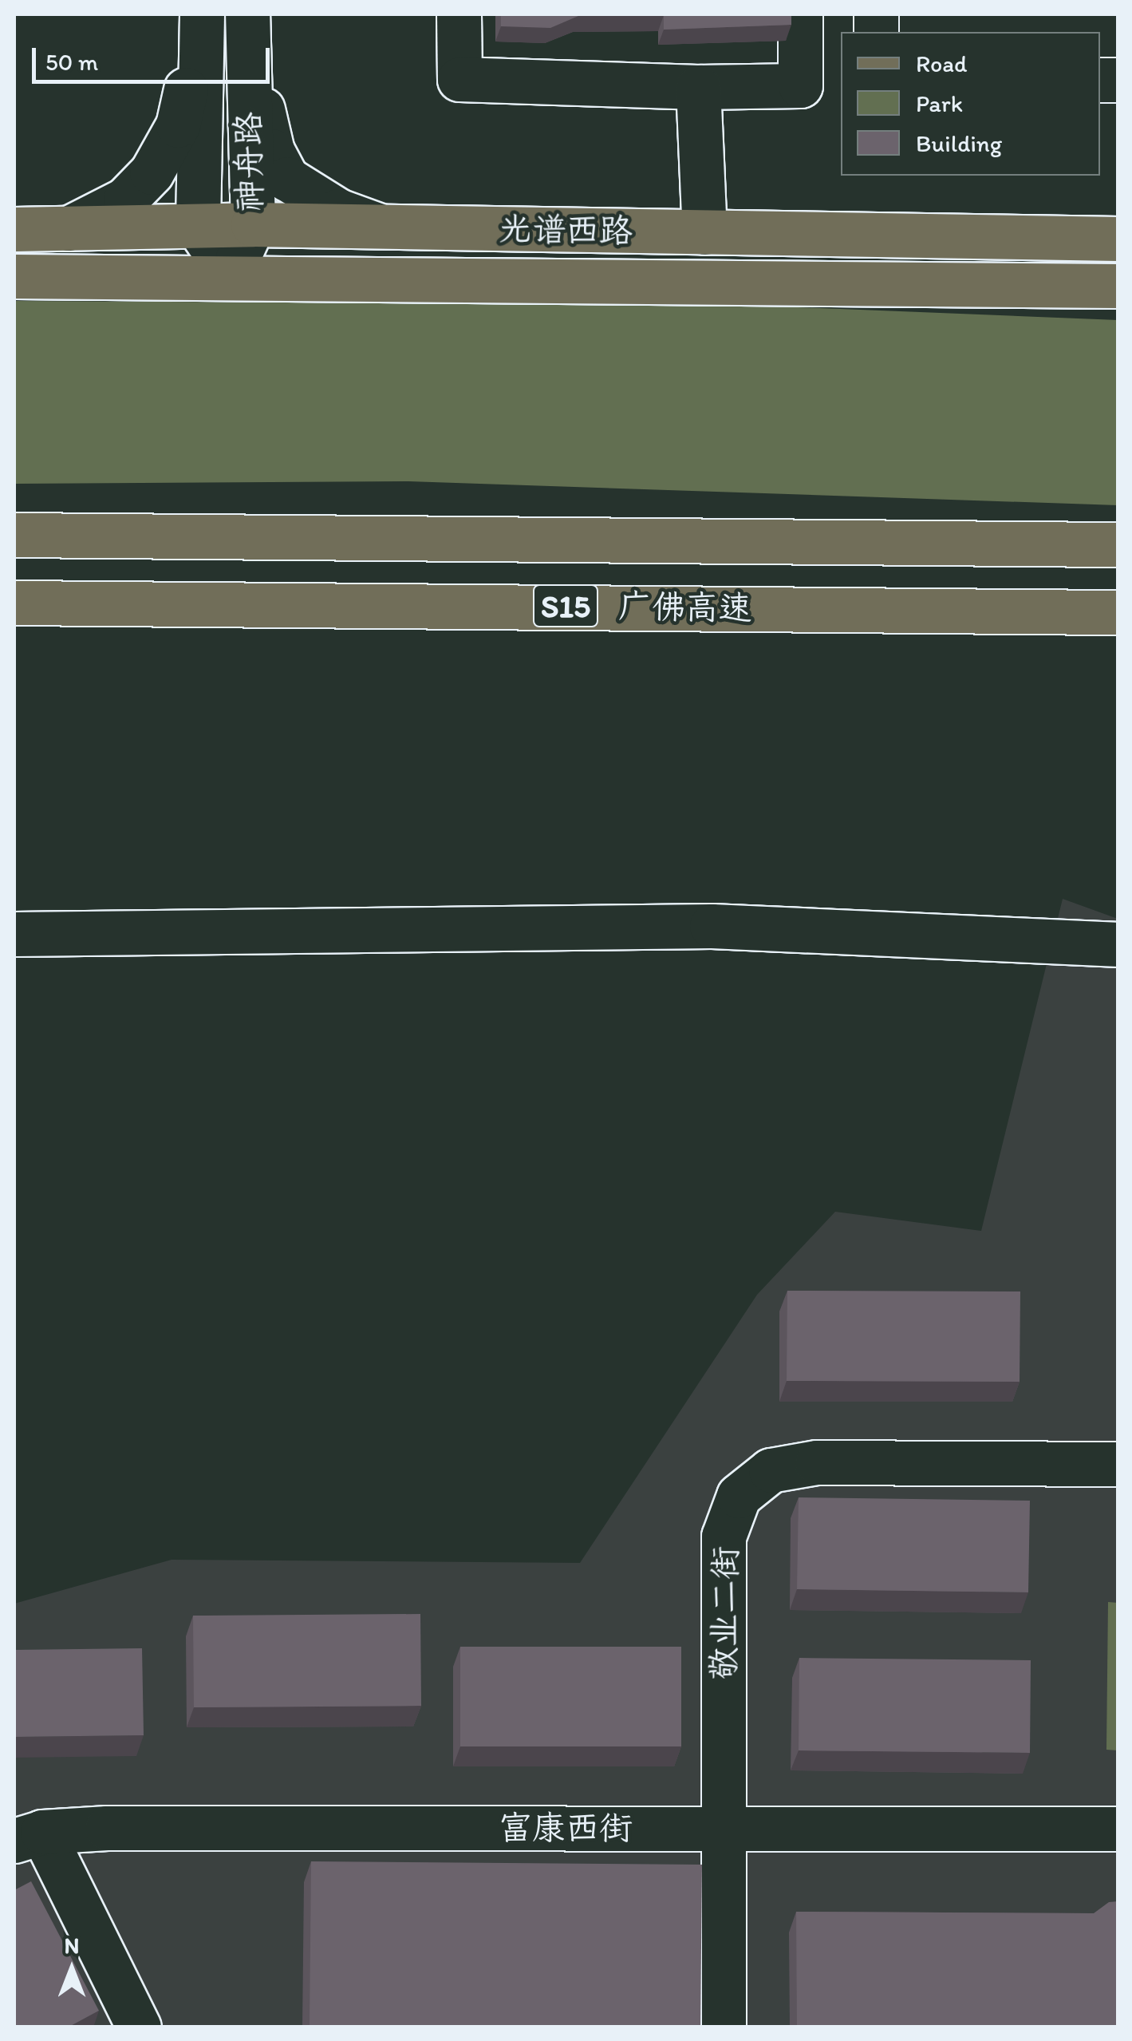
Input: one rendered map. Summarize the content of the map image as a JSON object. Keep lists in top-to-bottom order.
{
  "streets": {
    "main road": ["光谱西路", "S15", "广佛高速"],
    "street": ["神舟路", "敬业二街", "富康西街"]
  },
  "crossings": [
    ["神舟路", "光谱西路"],
    ["敬业二街", "富康西街"]
  ],
  "legend": ["Road", "Park", "Building"],
  "scale_bar": "50 m",
  "north": "top"
}
